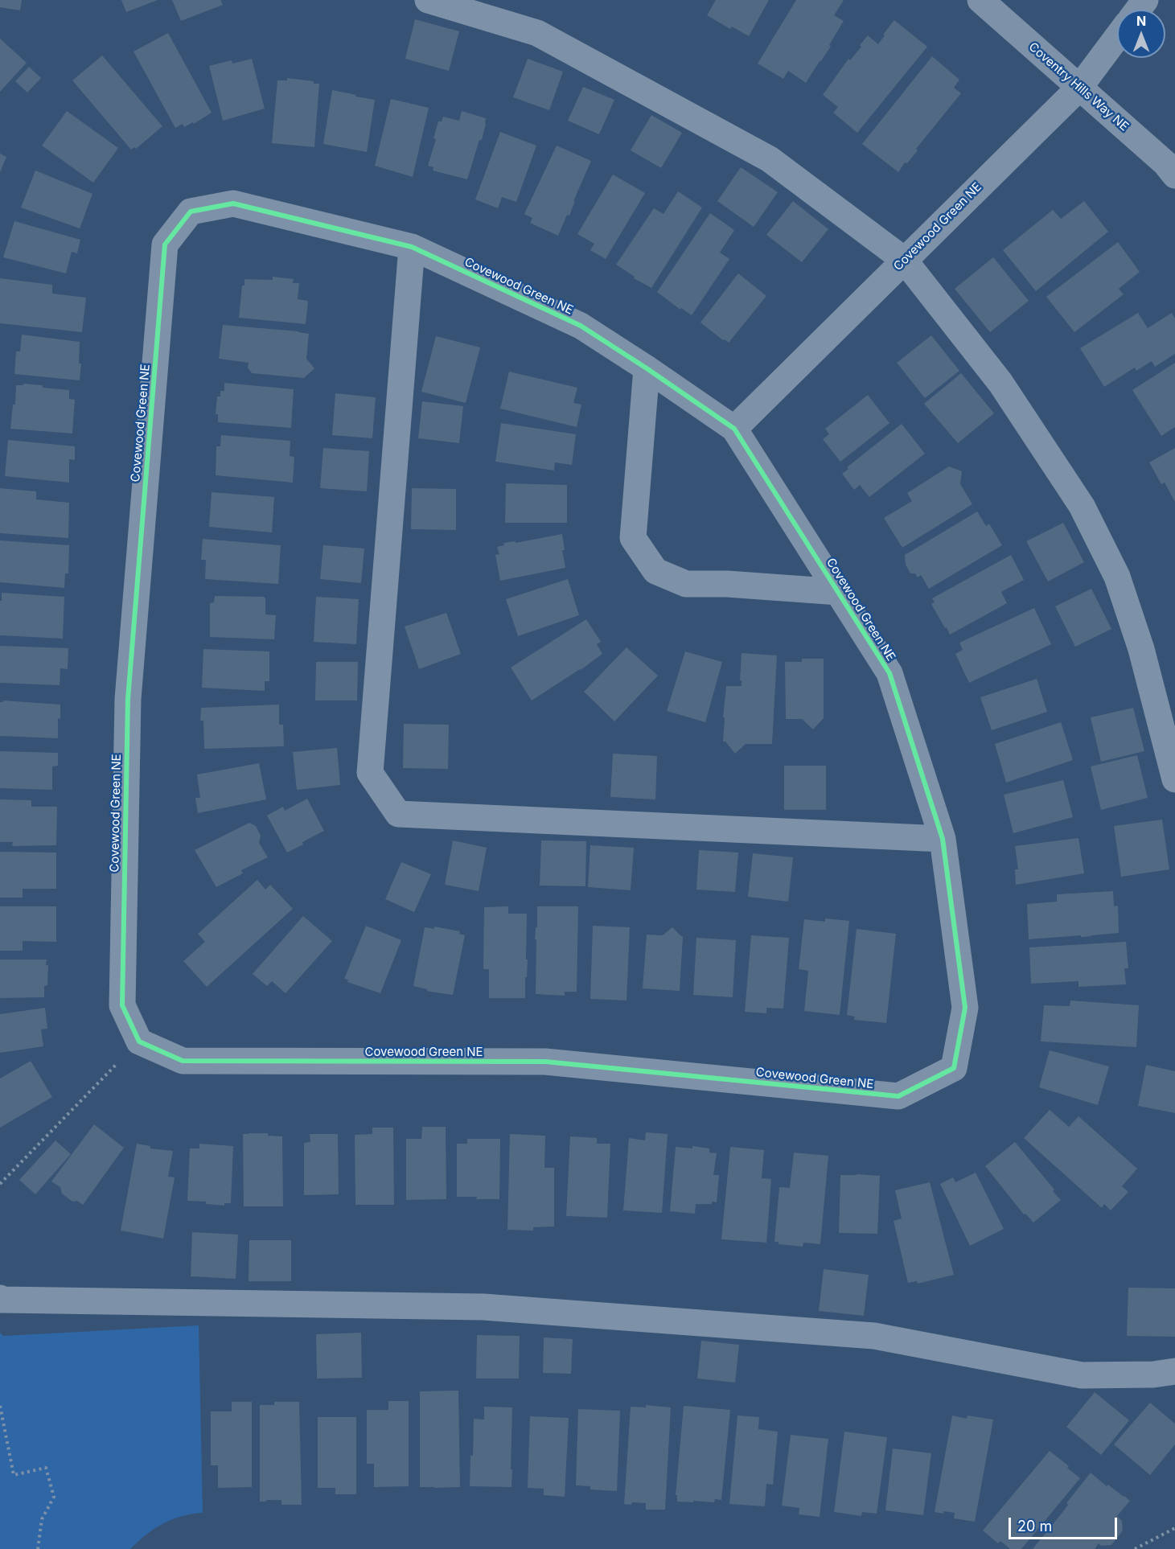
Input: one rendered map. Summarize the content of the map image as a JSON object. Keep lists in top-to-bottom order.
{
  "streets": {
    "street": ["Coventry Hills Way NE", "Covewood Green NE"]
  },
  "crossings": [
    ["Coventry Hills Way NE", "Covewood Green NE"]
  ],
  "scale_bar": "20 m",
  "north": "top"
}
